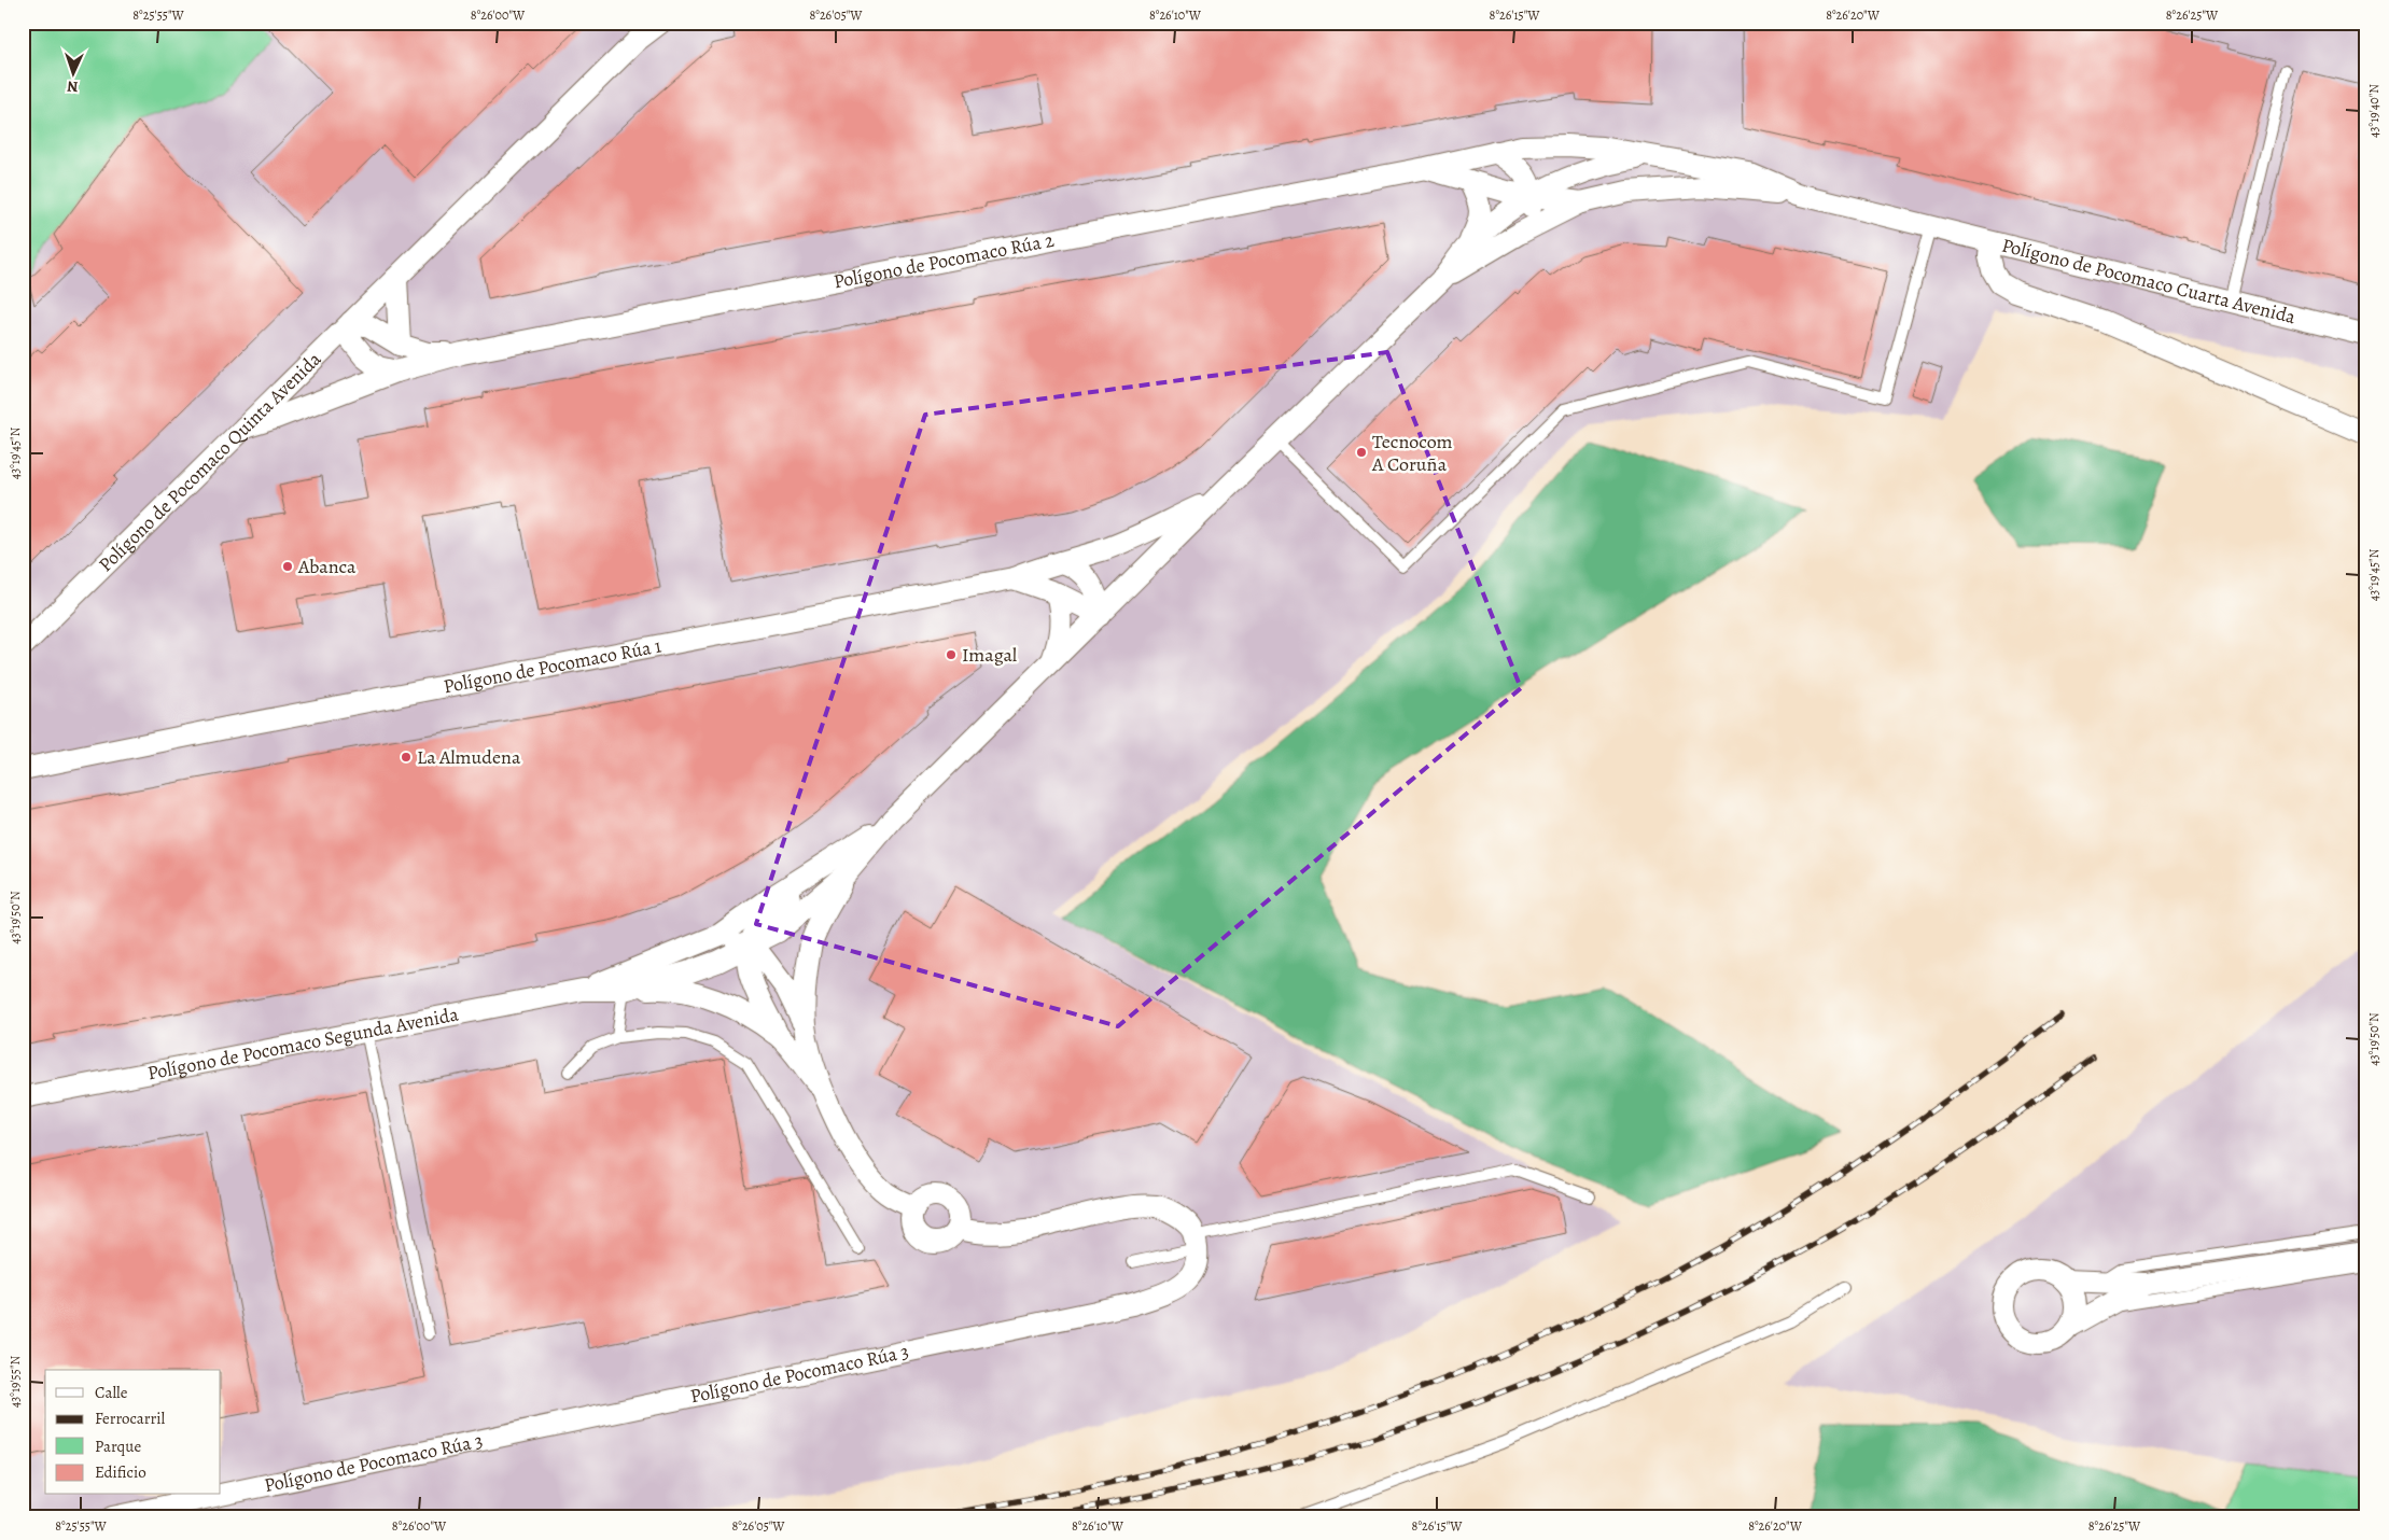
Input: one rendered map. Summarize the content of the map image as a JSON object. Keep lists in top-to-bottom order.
{
  "streets": {
    "street": [
      "Polígono de Pocomaco Rúa 2",
      "Polígono de Pocomaco Cuarta Avenida",
      "Polígono de Pocomaco Quinta Avenida",
      "Polígono de Pocomaco Rúa 1",
      "Polígono de Pocomaco Segunda Avenida",
      "Polígono de Pocomaco Rúa 3"
    ]
  },
  "crossings": [
    ["Polígono de Pocomaco Rúa 2", "Polígono de Pocomaco Cuarta Avenida"],
    ["Polígono de Pocomaco Rúa 2", "Polígono de Pocomaco Quinta Avenida"]
  ],
  "places": [
    "Tecnocom A Coruña",
    "Abanca",
    "Imagal",
    "La Almudena"
  ],
  "legend": [
    "Calle",
    "Ferrocarril",
    "Parque",
    "Edificio"
  ],
  "north": "bottom",
  "coordinates": [
    "8°25'55\"W",
    "8°26'00\"W",
    "8°26'05\"W",
    "8°26'10\"W",
    "8°26'15\"W",
    "8°26'20\"W",
    "8°26'25\"W",
    "43°19'40\"N",
    "43°19'45\"N",
    "43°19'50\"N",
    "43°19'55\"N"
  ]
}
